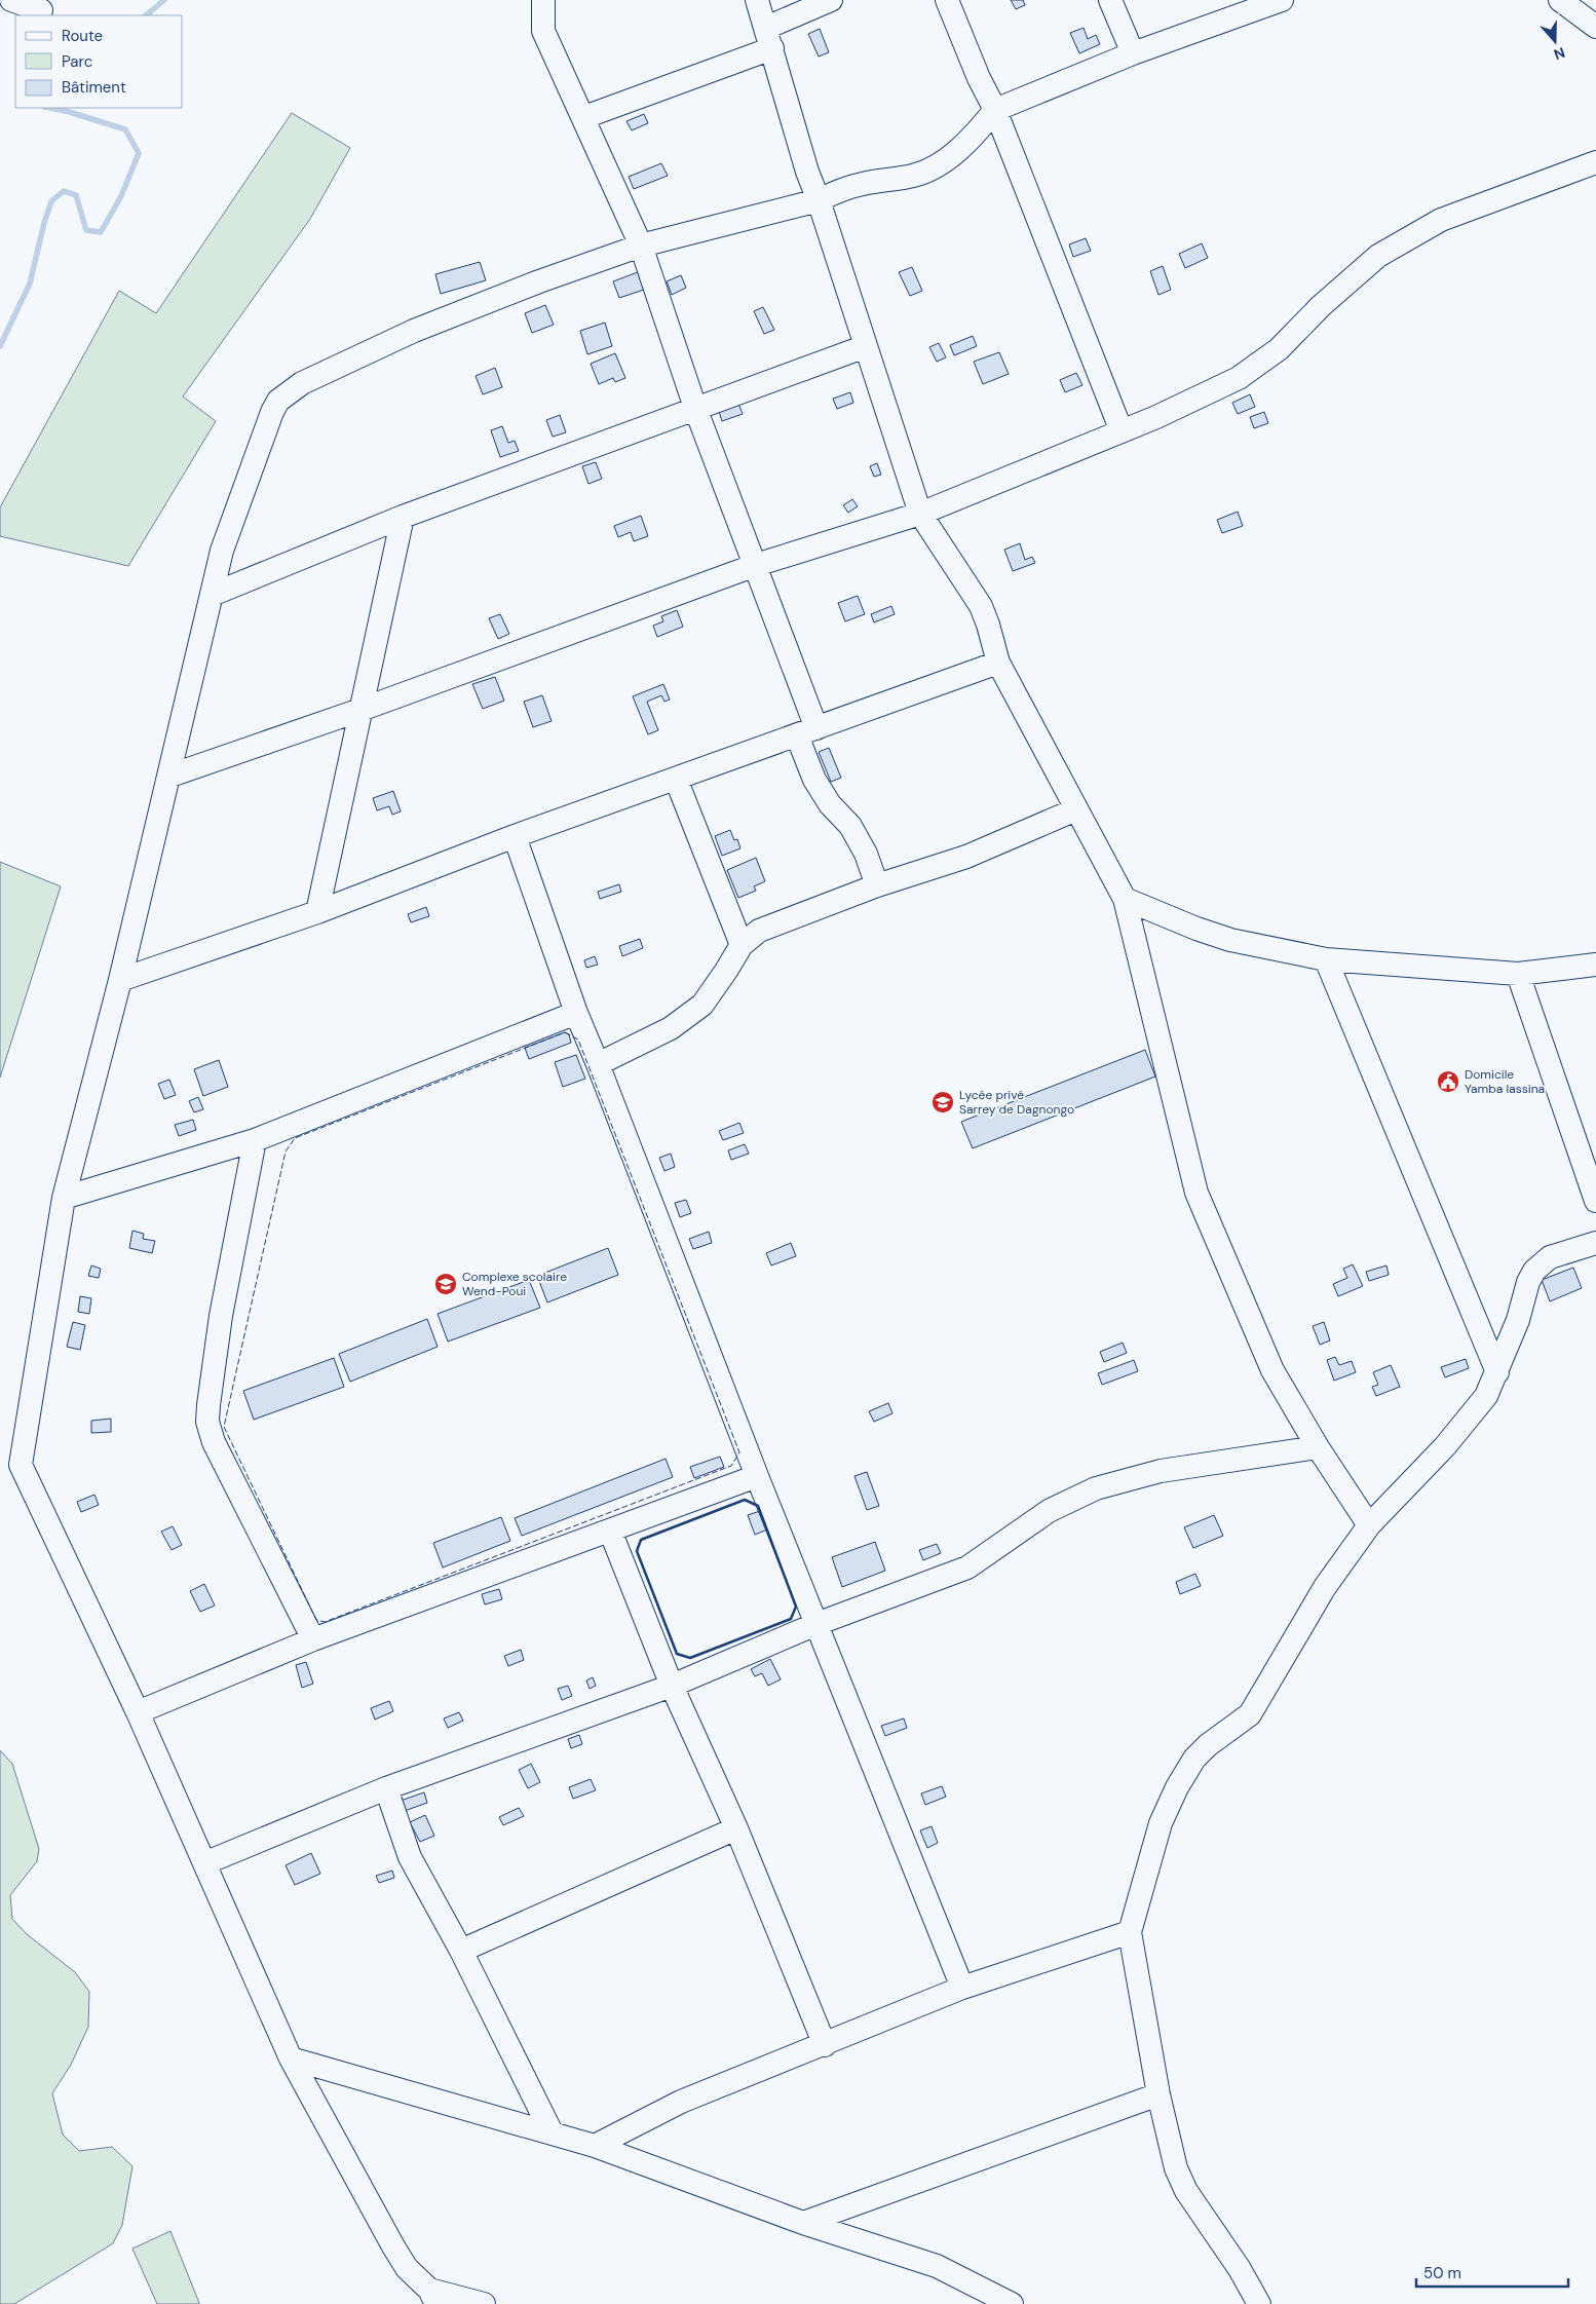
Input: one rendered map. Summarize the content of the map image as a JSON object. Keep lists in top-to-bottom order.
{
  "places": {
    "public building": ["Domicile Yamba lassina"],
    "school or university": ["Lycée privé Sarrey de Dagnongo", "Complexe scolaire Wend-Poui"]
  },
  "legend": ["Route", "Parc", "Bâtiment"],
  "scale_bar": "50 m",
  "north": "bottom"
}
